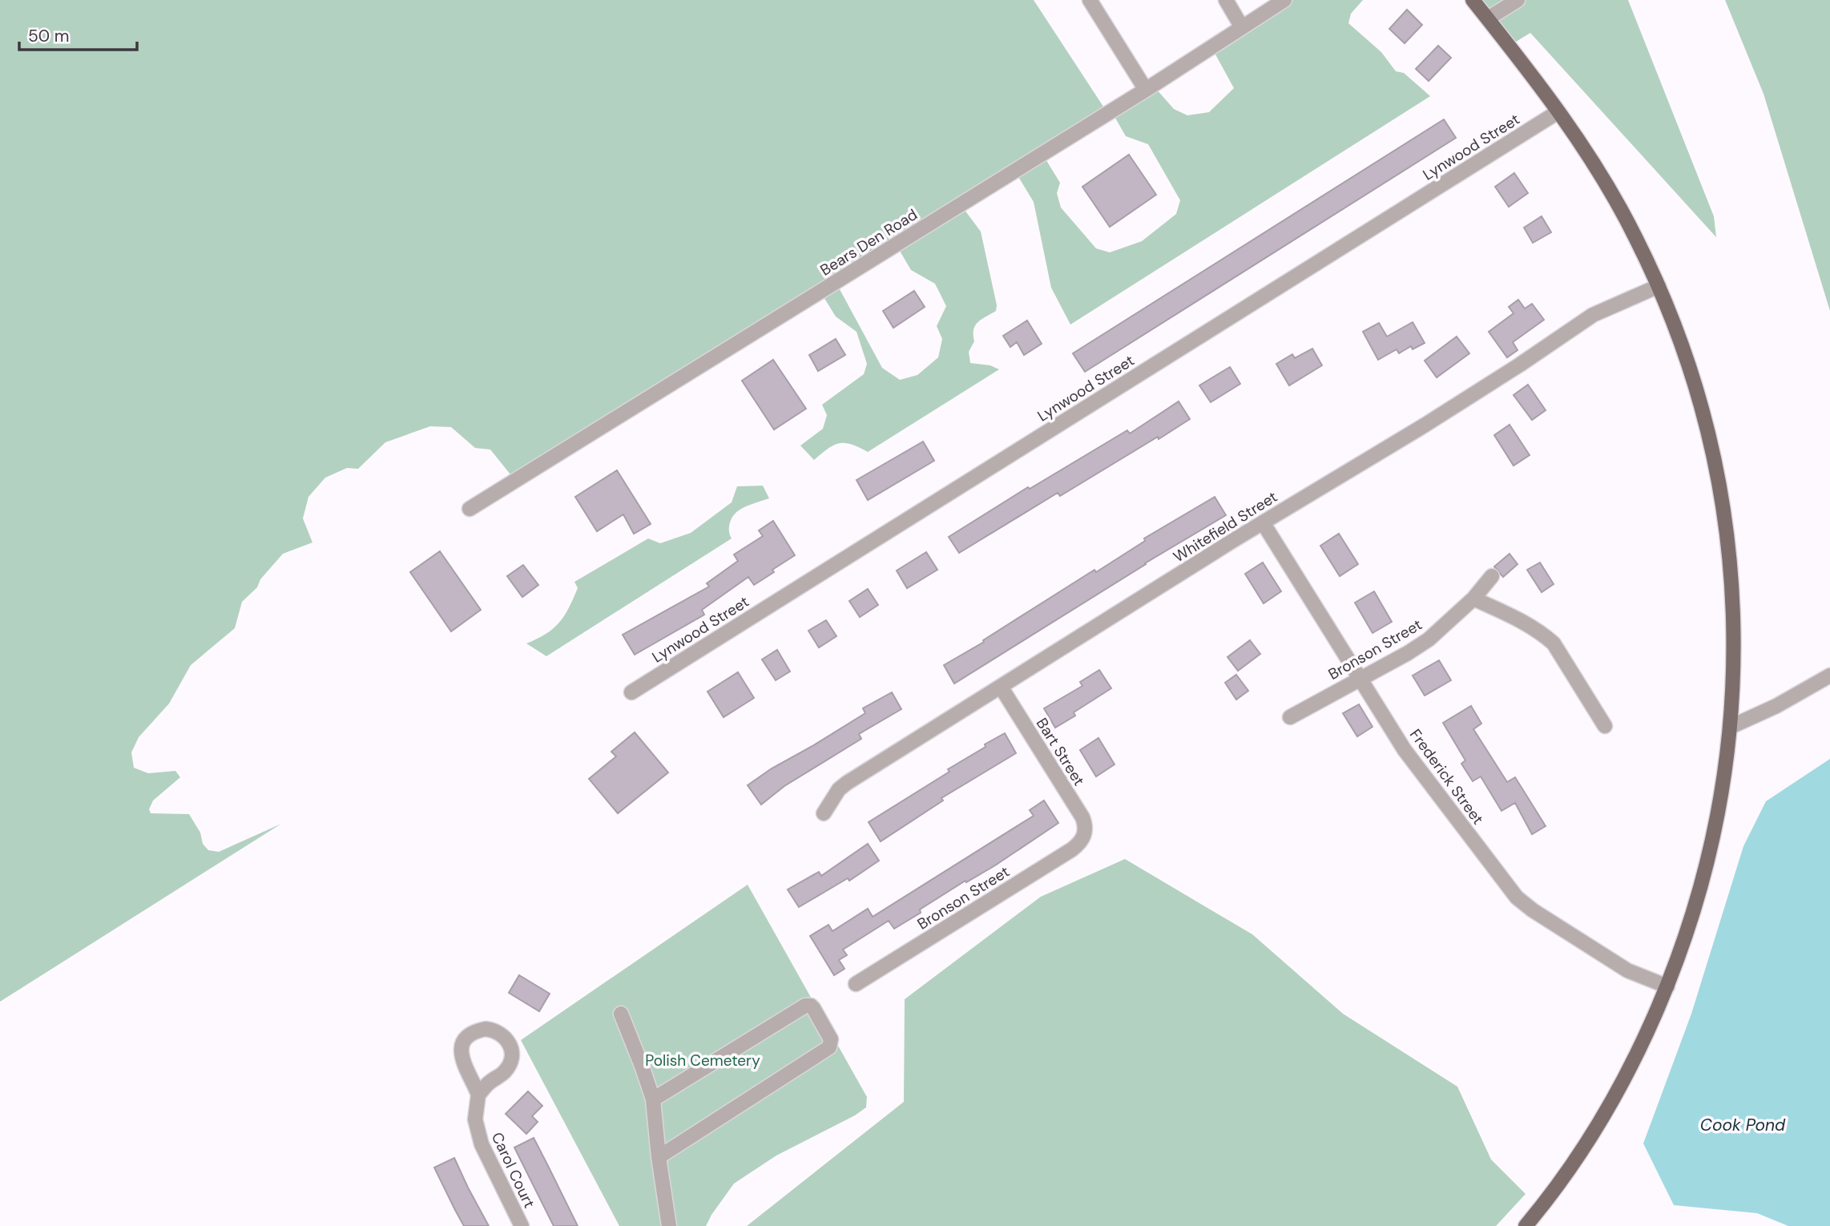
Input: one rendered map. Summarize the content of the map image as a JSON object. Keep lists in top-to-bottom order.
{
  "streets": {
    "street": [
      "Lynwood Street",
      "Bears Den Road",
      "Whitefield Street",
      "Bronson Street",
      "Bart Street",
      "Frederick Street",
      "Carol Court"
    ]
  },
  "crossings": [
    ["Whitefield Street", "Bart Street"],
    ["Whitefield Street", "Frederick Street"],
    ["Bronson Street", "Bart Street"],
    ["Bronson Street", "Frederick Street"]
  ],
  "water": ["Cook Pond"],
  "parks": ["Polish Cemetery"],
  "scale_bar": "50 m"
}
